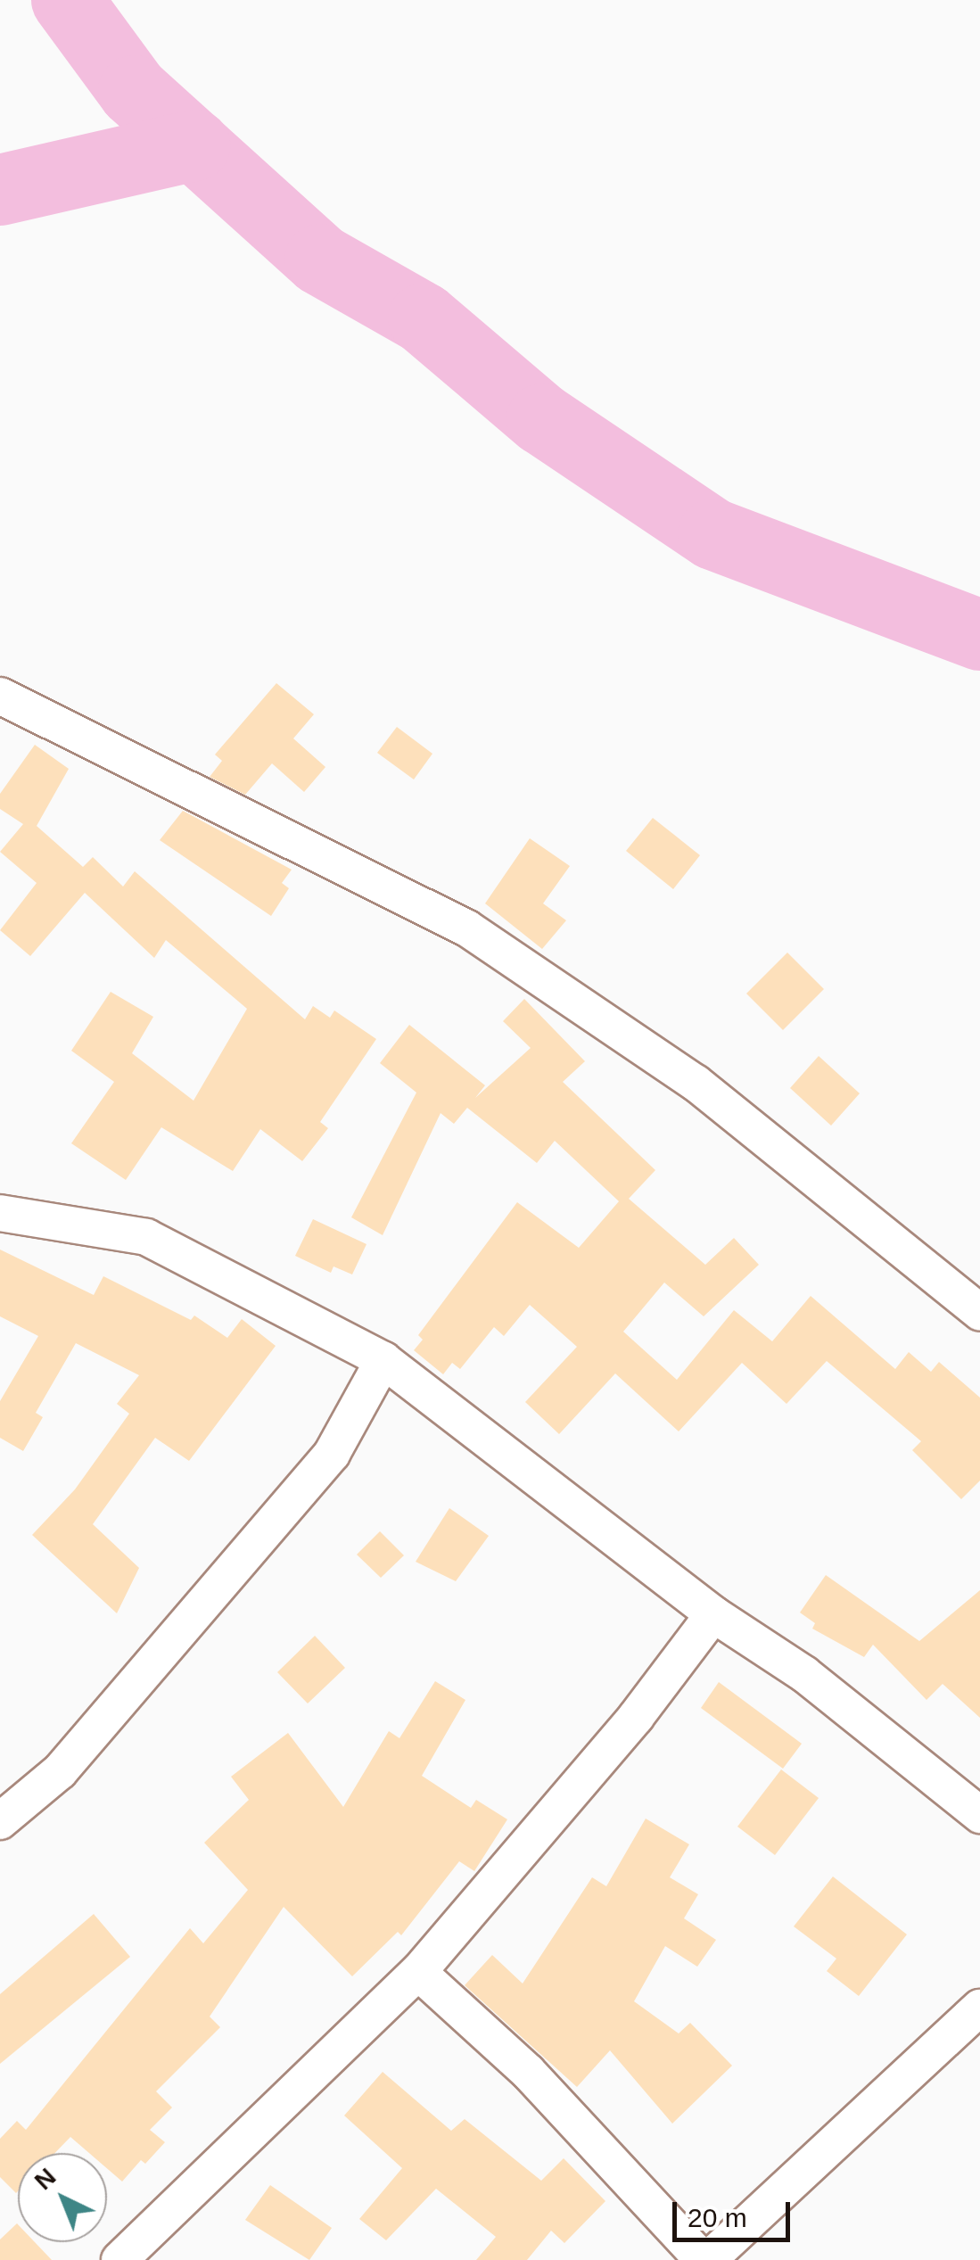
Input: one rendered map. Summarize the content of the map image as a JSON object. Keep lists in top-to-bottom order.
{
  "scale_bar": "20 m",
  "north": "top left"
}
